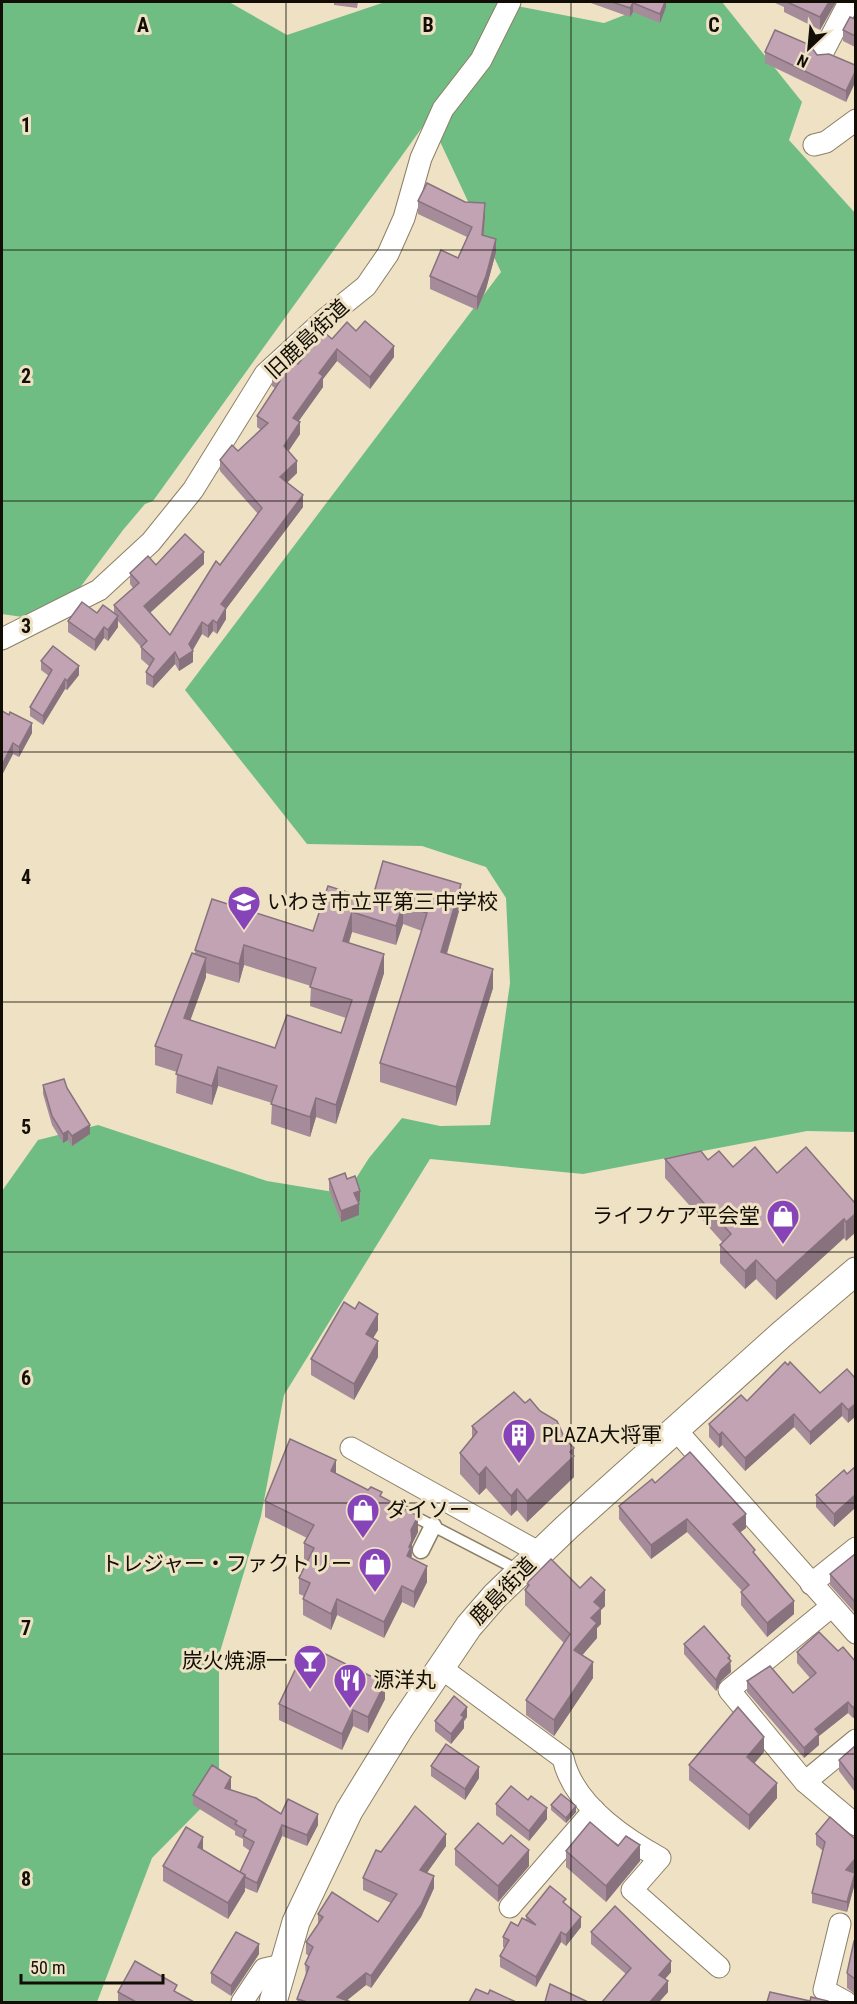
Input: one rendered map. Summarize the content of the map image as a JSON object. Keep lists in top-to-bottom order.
{
  "streets": {
    "street": ["旧鹿島街道", "鹿島街道"]
  },
  "places": {
    "school or university": ["いわき市立平第三中学校"],
    "shop": ["ライフケア平会堂", "ダイソー", "トレジャー・ファクトリー"],
    "building": ["PLAZA大将軍"],
    "bar": ["炭火焼源一"],
    "restaurant": ["源洋丸"]
  },
  "scale_bar": "50 m",
  "north": "bottom left",
  "grid": {
    "columns": ["A", "B", "C"],
    "rows": [
      "1",
      "2",
      "3",
      "4",
      "5",
      "6",
      "7",
      "8"
    ]
  }
}
